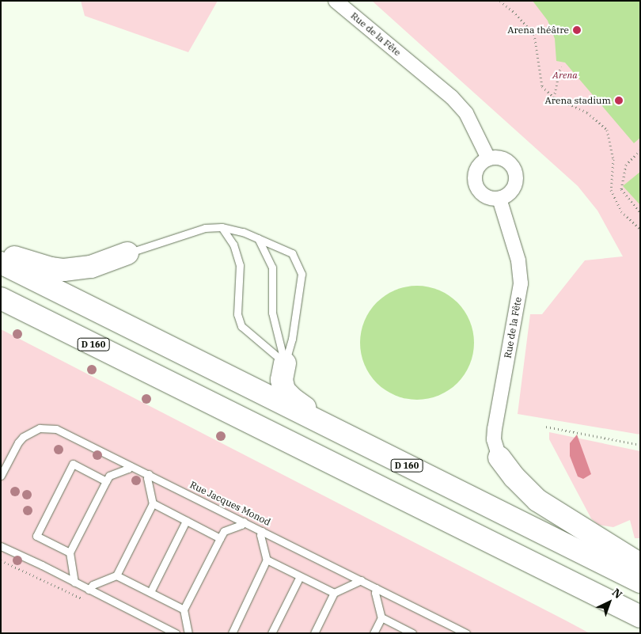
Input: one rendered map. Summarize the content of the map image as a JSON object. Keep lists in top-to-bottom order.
{
  "streets": {
    "highway": ["D 160"],
    "street": ["Rue de la Fête"],
    "lane": ["Rue Jacques Monod"]
  },
  "parks": ["Arena"],
  "places": ["Arena théâtre", "Arena stadium"],
  "north": "top right"
}
